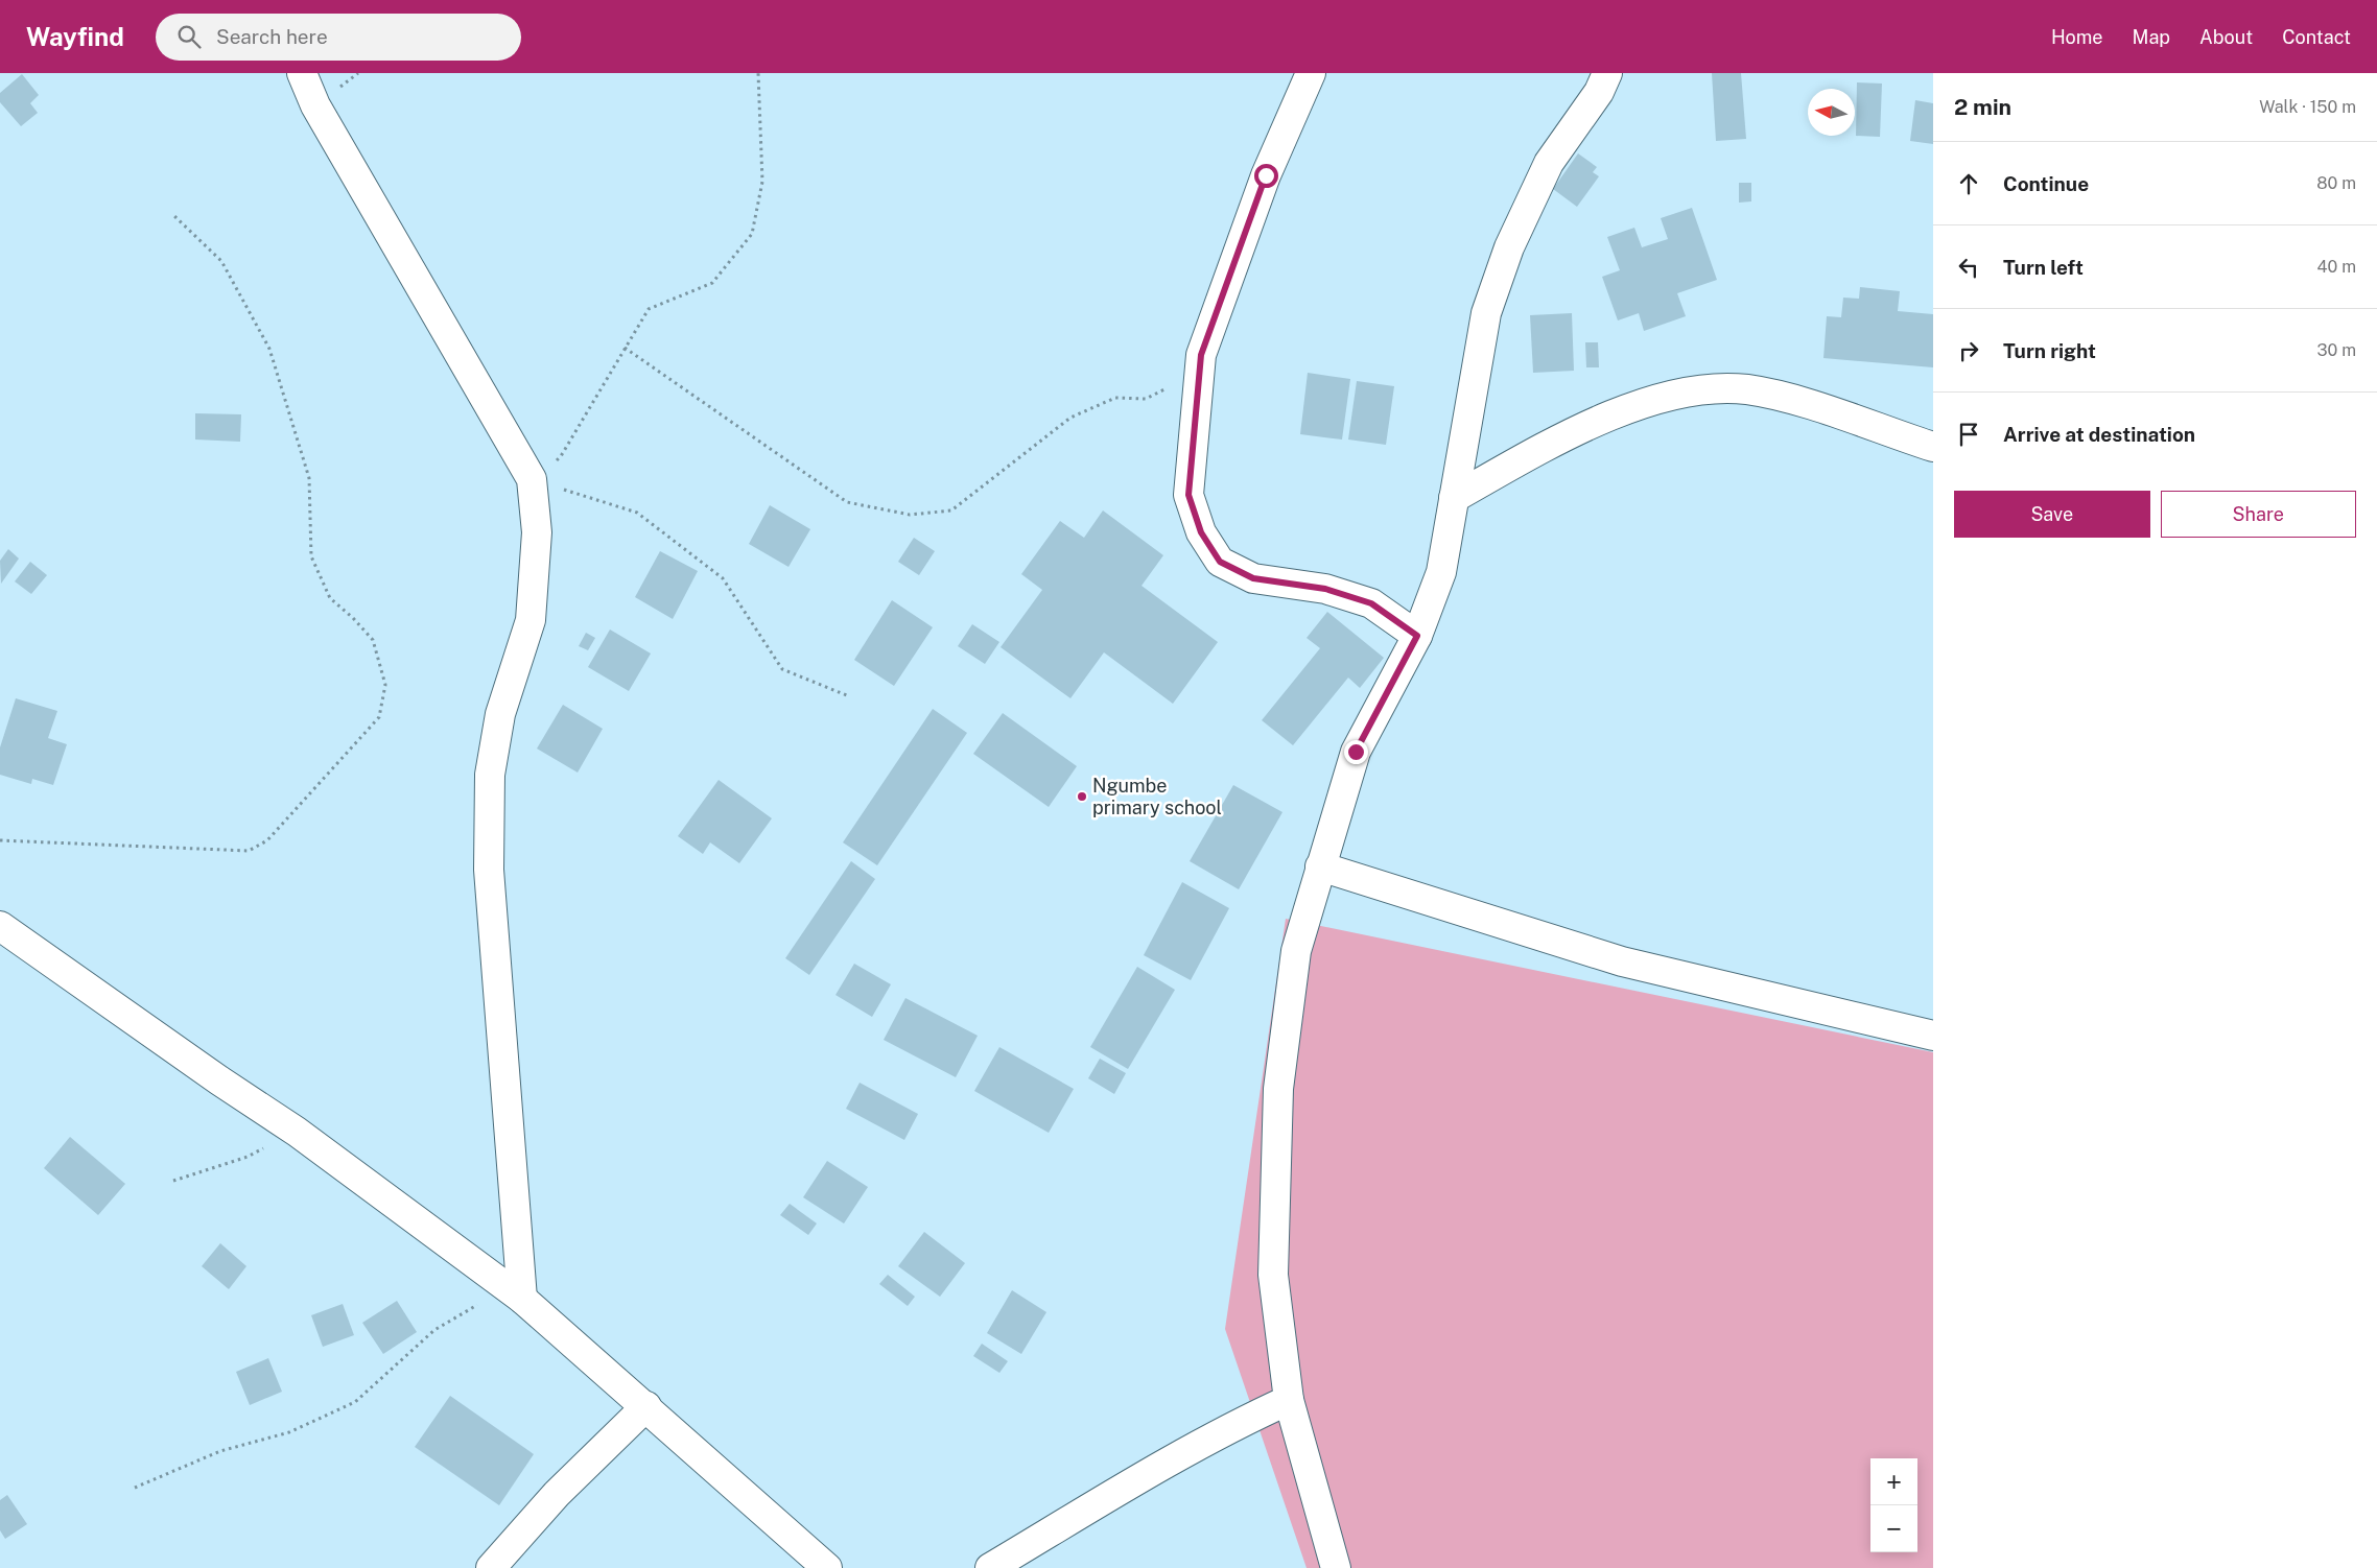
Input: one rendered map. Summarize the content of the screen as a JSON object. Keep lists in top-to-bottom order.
{
  "places": ["Ngumbe primary school"],
  "north": "left",
  "page": {
    "header": "Wayfind",
    "search": "Search here",
    "nav": [
      "Home",
      "Map",
      "About",
      "Contact"
    ],
    "heading": ["2 min", "Walk · 150 m"],
    "list": [
      ["Continue", "80 m"],
      ["Turn left", "40 m"],
      ["Turn right", "30 m"],
      "Arrive at destination"
    ],
    "buttons": ["Save", "Share"],
    "map_buttons": ["+", "−"]
  }
}
